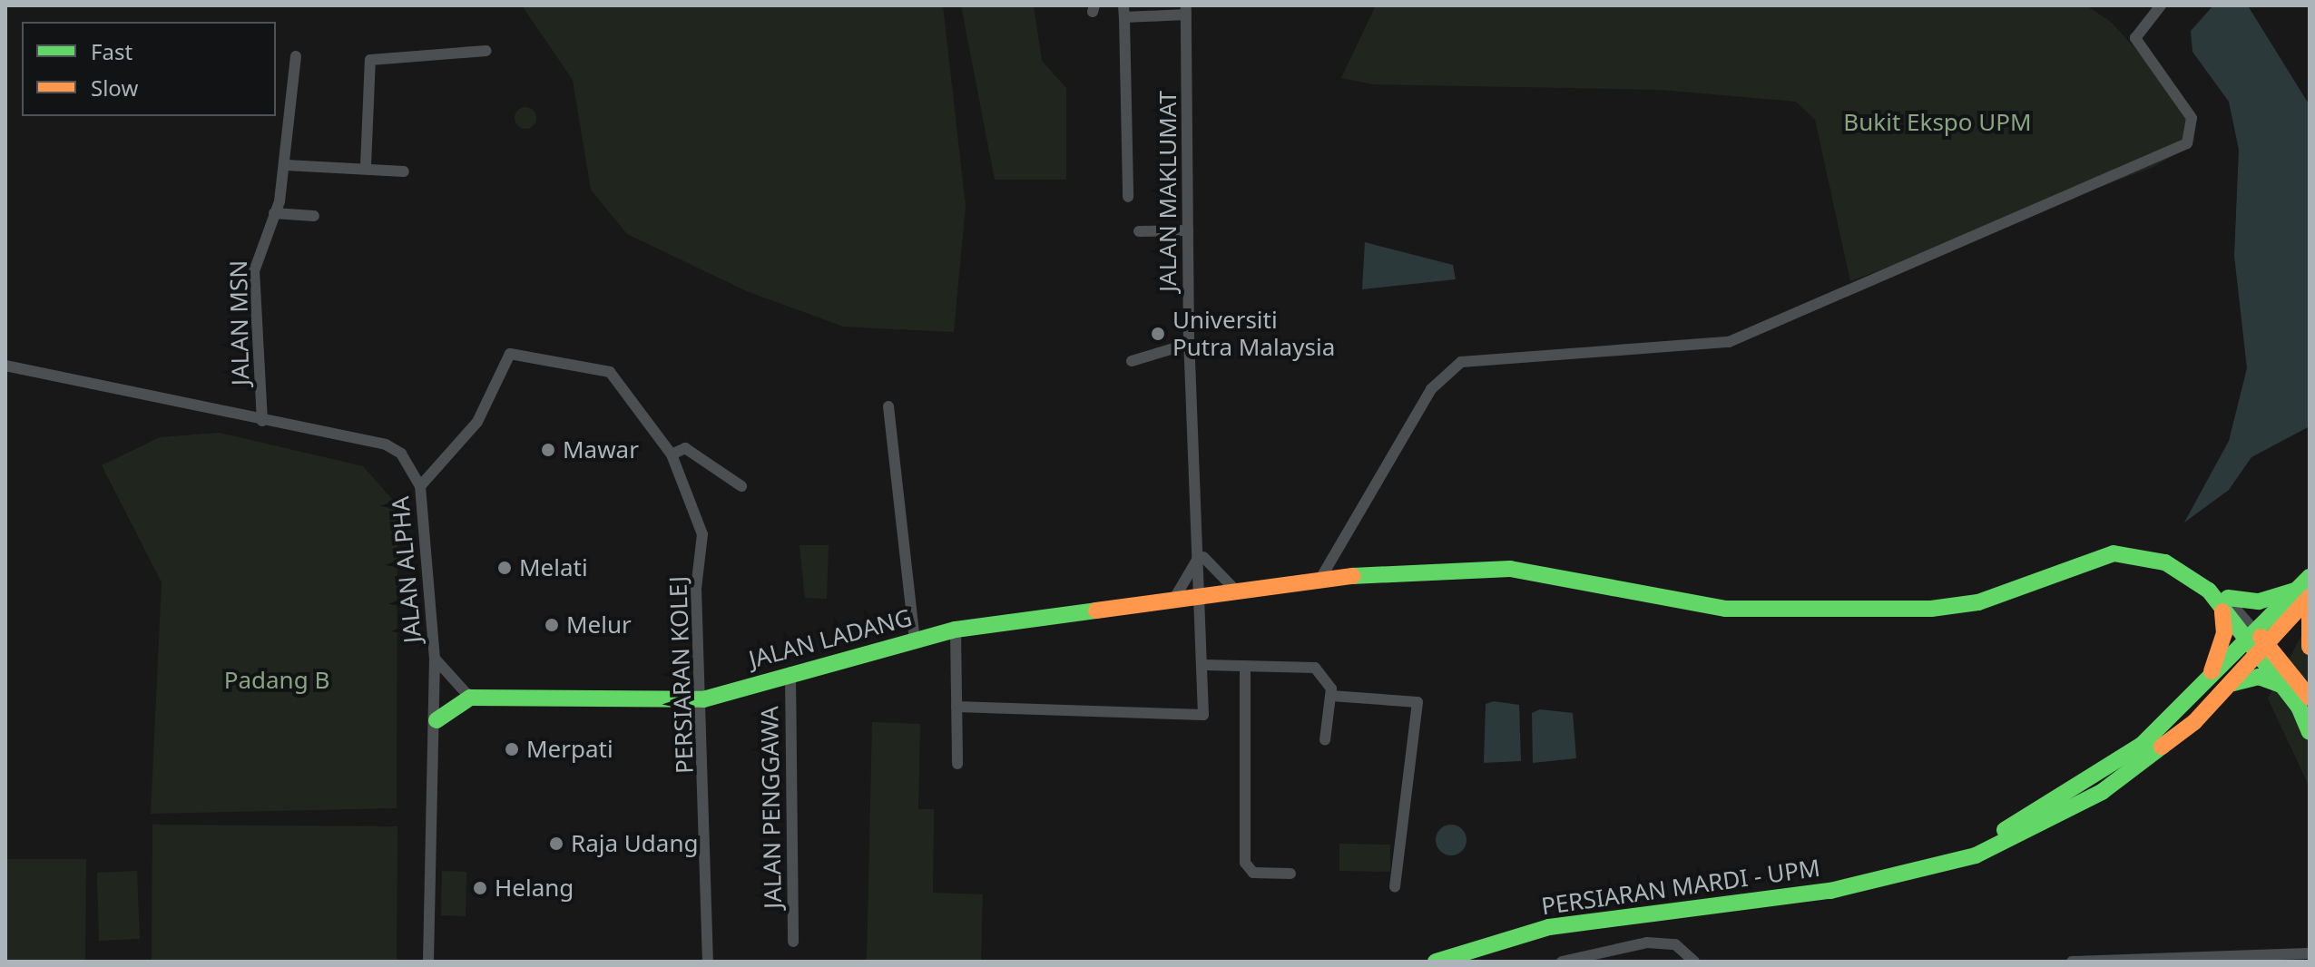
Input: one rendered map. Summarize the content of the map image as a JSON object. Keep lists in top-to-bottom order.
{
  "streets": {
    "street": [
      "JALAN MAKLUMAT",
      "JALAN MSN",
      "JALAN ALPHA",
      "JALAN LADANG",
      "PERSIARAN KOLEJ",
      "JALAN PENGGAWA",
      "PERSIARAN MARDI - UPM"
    ]
  },
  "crossings": [
    ["JALAN MAKLUMAT", "JALAN LADANG"],
    ["JALAN MSN", "JALAN ALPHA"],
    ["JALAN ALPHA", "PERSIARAN KOLEJ"],
    ["JALAN LADANG", "PERSIARAN KOLEJ"],
    ["JALAN LADANG", "JALAN PENGGAWA"]
  ],
  "parks": ["Bukit Ekspo UPM", "Padang B"],
  "places": [
    "Universiti Putra Malaysia",
    "Mawar",
    "Melati",
    "Melur",
    "Merpati",
    "Raja Udang",
    "Helang"
  ],
  "legend": ["Fast", "Slow"]
}
